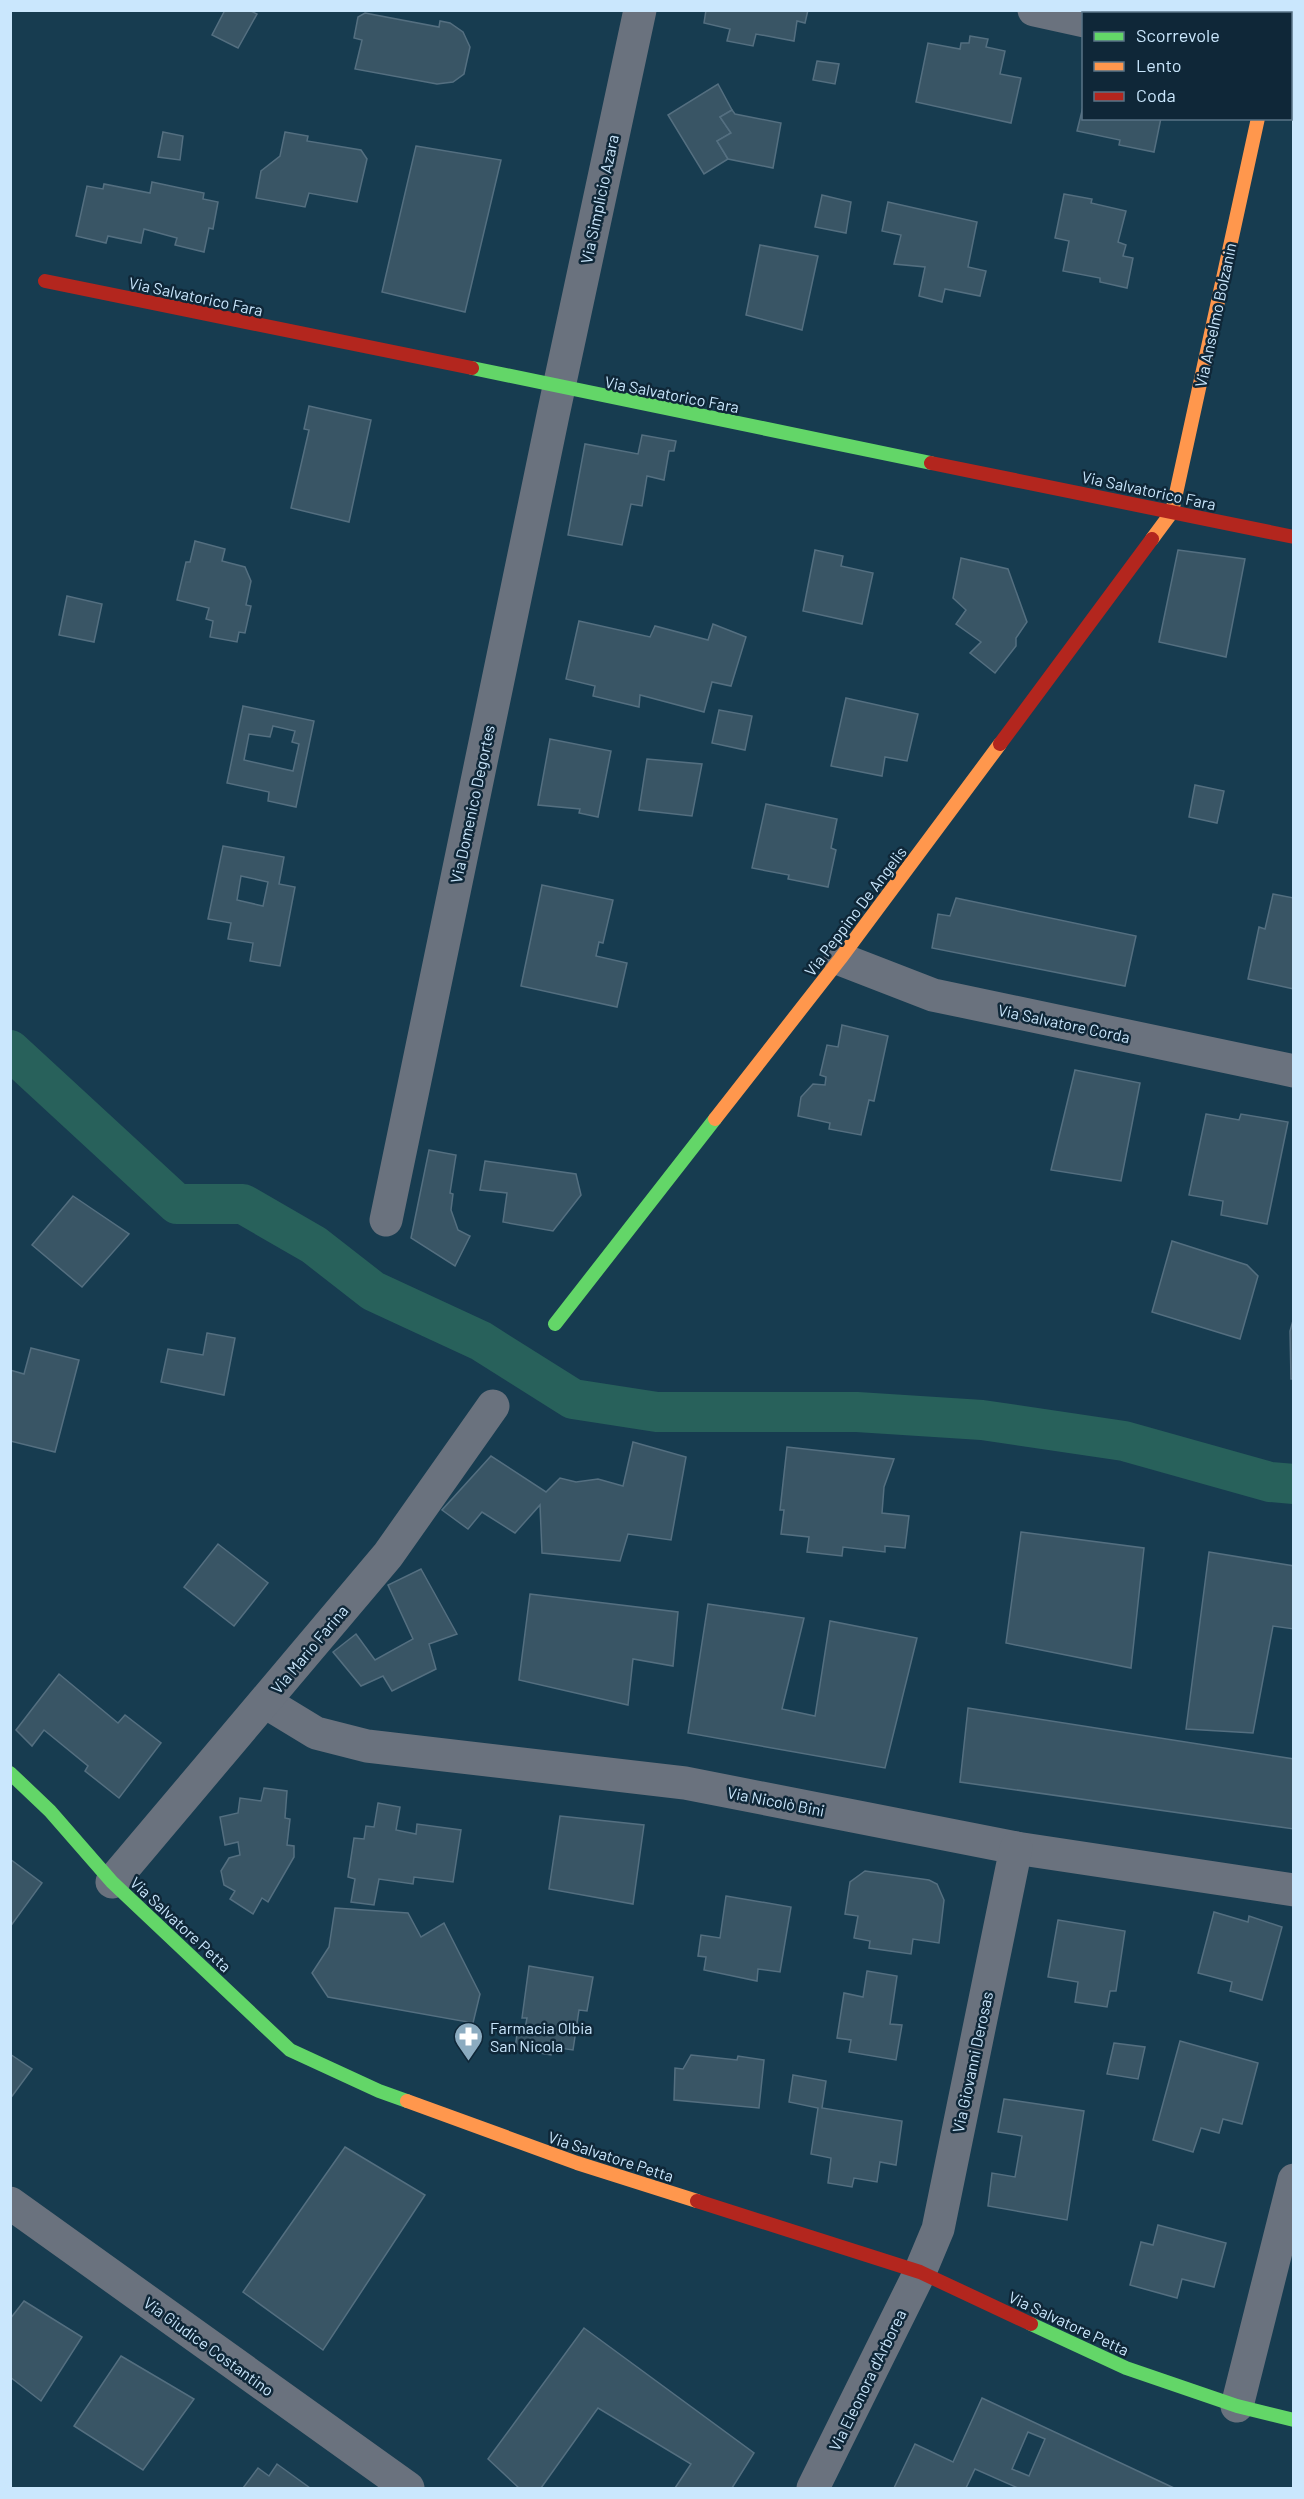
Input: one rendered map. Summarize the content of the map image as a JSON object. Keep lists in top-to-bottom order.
{
  "streets": {
    "street": [
      "Via Simplicio Azara",
      "Via Salvatorico Fara",
      "Via Anselmo Bolzanin",
      "Via Domenico Degortes",
      "Via Peppino De Angelis",
      "Via Salvatore Corda",
      "Via Mario Farina",
      "Via Nicolò Bini",
      "Via Salvatore Petta",
      "Via Giovanni Derosas",
      "Via Giudice Costantino",
      "Via Eleonora d'Arborea"
    ]
  },
  "crossings": [
    ["Via Simplicio Azara", "Via Salvatorico Fara"],
    ["Via Simplicio Azara", "Via Domenico Degortes"],
    ["Via Salvatorico Fara", "Via Anselmo Bolzanin"],
    ["Via Salvatorico Fara", "Via Domenico Degortes"],
    ["Via Salvatorico Fara", "Via Peppino De Angelis"],
    ["Via Anselmo Bolzanin", "Via Peppino De Angelis"],
    ["Via Peppino De Angelis", "Via Salvatore Corda"],
    ["Via Mario Farina", "Via Nicolò Bini"],
    ["Via Mario Farina", "Via Salvatore Petta"],
    ["Via Nicolò Bini", "Via Giovanni Derosas"],
    ["Via Salvatore Petta", "Via Giovanni Derosas"],
    ["Via Salvatore Petta", "Via Eleonora d'Arborea"],
    ["Via Giovanni Derosas", "Via Eleonora d'Arborea"]
  ],
  "places": {
    "pharmacy": ["Farmacia Olbia San Nicola"]
  },
  "legend": ["Scorrevole", "Lento", "Coda"]
}
